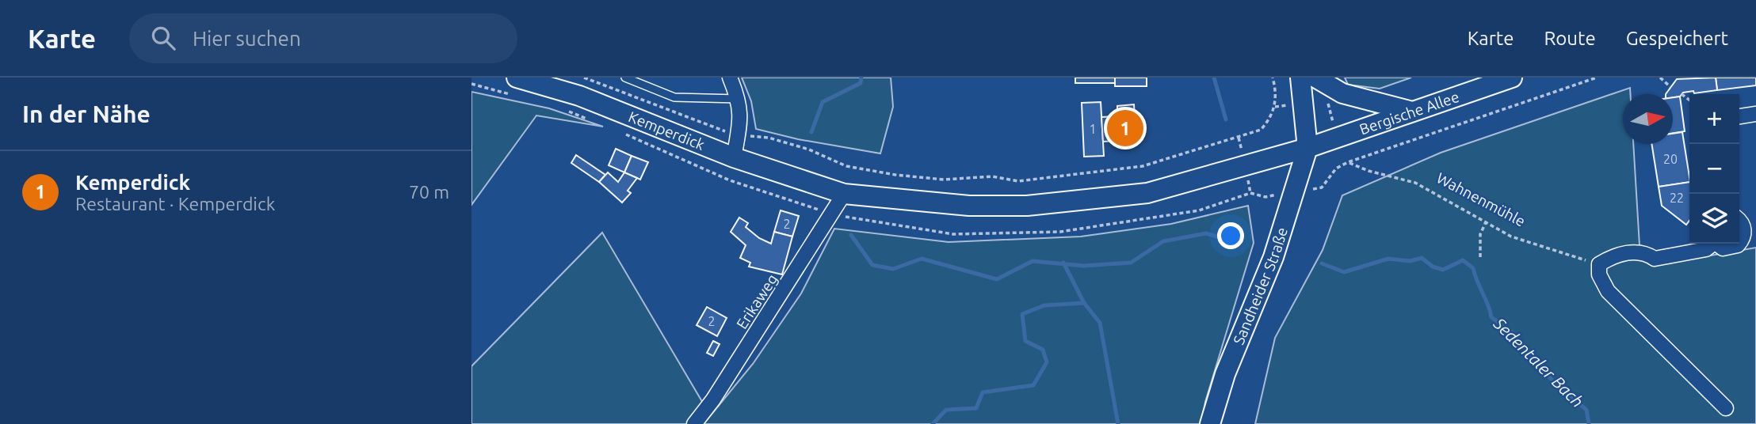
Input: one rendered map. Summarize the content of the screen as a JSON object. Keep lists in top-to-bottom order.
{
  "streets": {
    "main road": ["Bergische Allee", "Kemperdick", "Sandheider Straße"],
    "street": ["Erikaweg"],
    "path": ["Wahnenmühle"]
  },
  "crossings": [
    ["Bergische Allee", "Kemperdick"],
    ["Bergische Allee", "Sandheider Straße"],
    ["Kemperdick", "Sandheider Straße"],
    ["Kemperdick", "Erikaweg"]
  ],
  "water": ["Sedentaler Bach"],
  "house_numbers": [
    "1",
    "20",
    "22",
    "2",
    "2"
  ],
  "north": "right",
  "page": {
    "header": "Karte",
    "search": "Hier suchen",
    "nav": ["Karte", "Route", "Gespeichert"],
    "heading": "In der Nähe",
    "map_buttons": ["+", "−"],
    "pins": "1",
    "list": [
      {
        "mark": "1",
        "name": "Kemperdick",
        "note": "Restaurant · Kemperdick",
        "value": "70 m"
      }
    ]
  }
}
